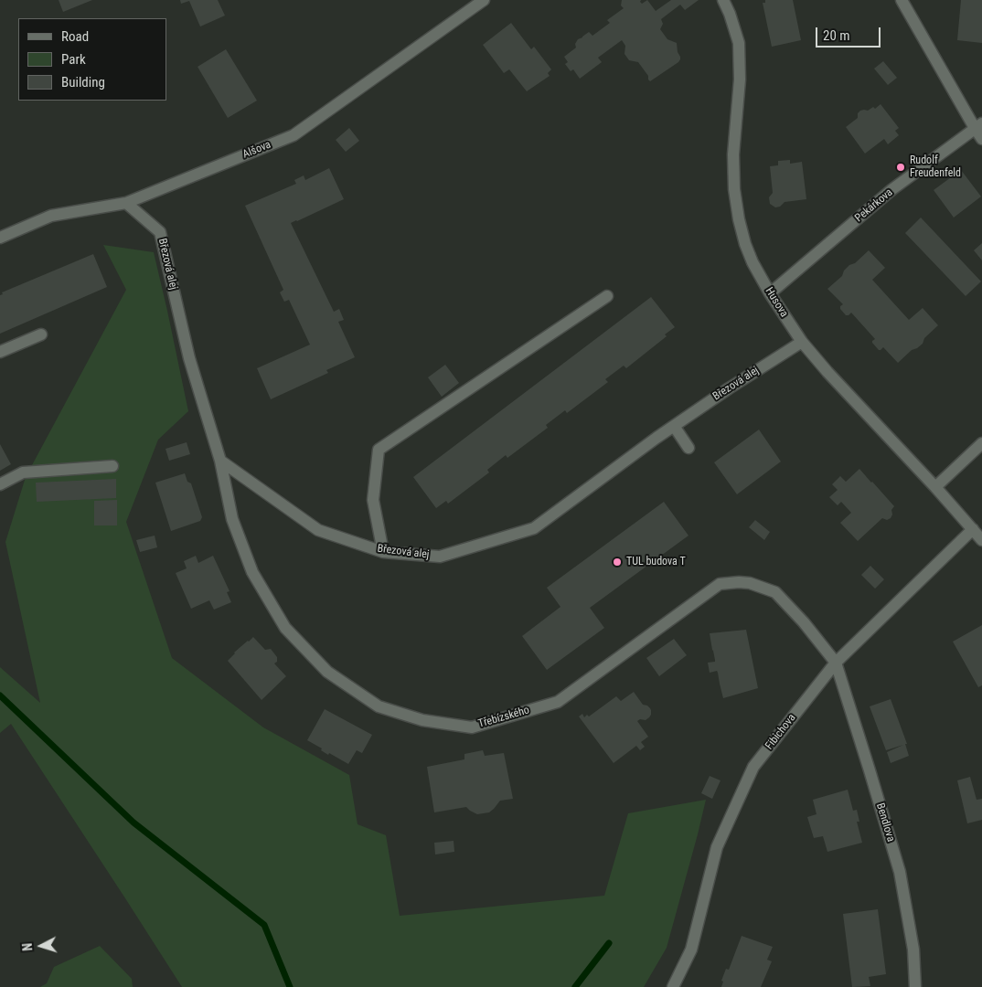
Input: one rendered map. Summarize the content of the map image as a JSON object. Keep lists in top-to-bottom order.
{
  "streets": {
    "street": [
      "Alšova",
      "Pekárkova",
      "Březová alej",
      "Husova",
      "Třebízského",
      "Fibichova",
      "Bendlova"
    ]
  },
  "crossings": [
    ["Alšova", "Březová alej"],
    ["Pekárkova", "Husova"],
    ["Březová alej", "Husova"],
    ["Březová alej", "Třebízského"],
    ["Husova", "Fibichova"],
    ["Třebízského", "Fibichova"],
    ["Třebízského", "Bendlova"],
    ["Fibichova", "Bendlova"]
  ],
  "places": ["Rudolf Freudenfeld", "TUL budova T"],
  "legend": ["Road", "Park", "Building"],
  "scale_bar": "20 m",
  "north": "left"
}
